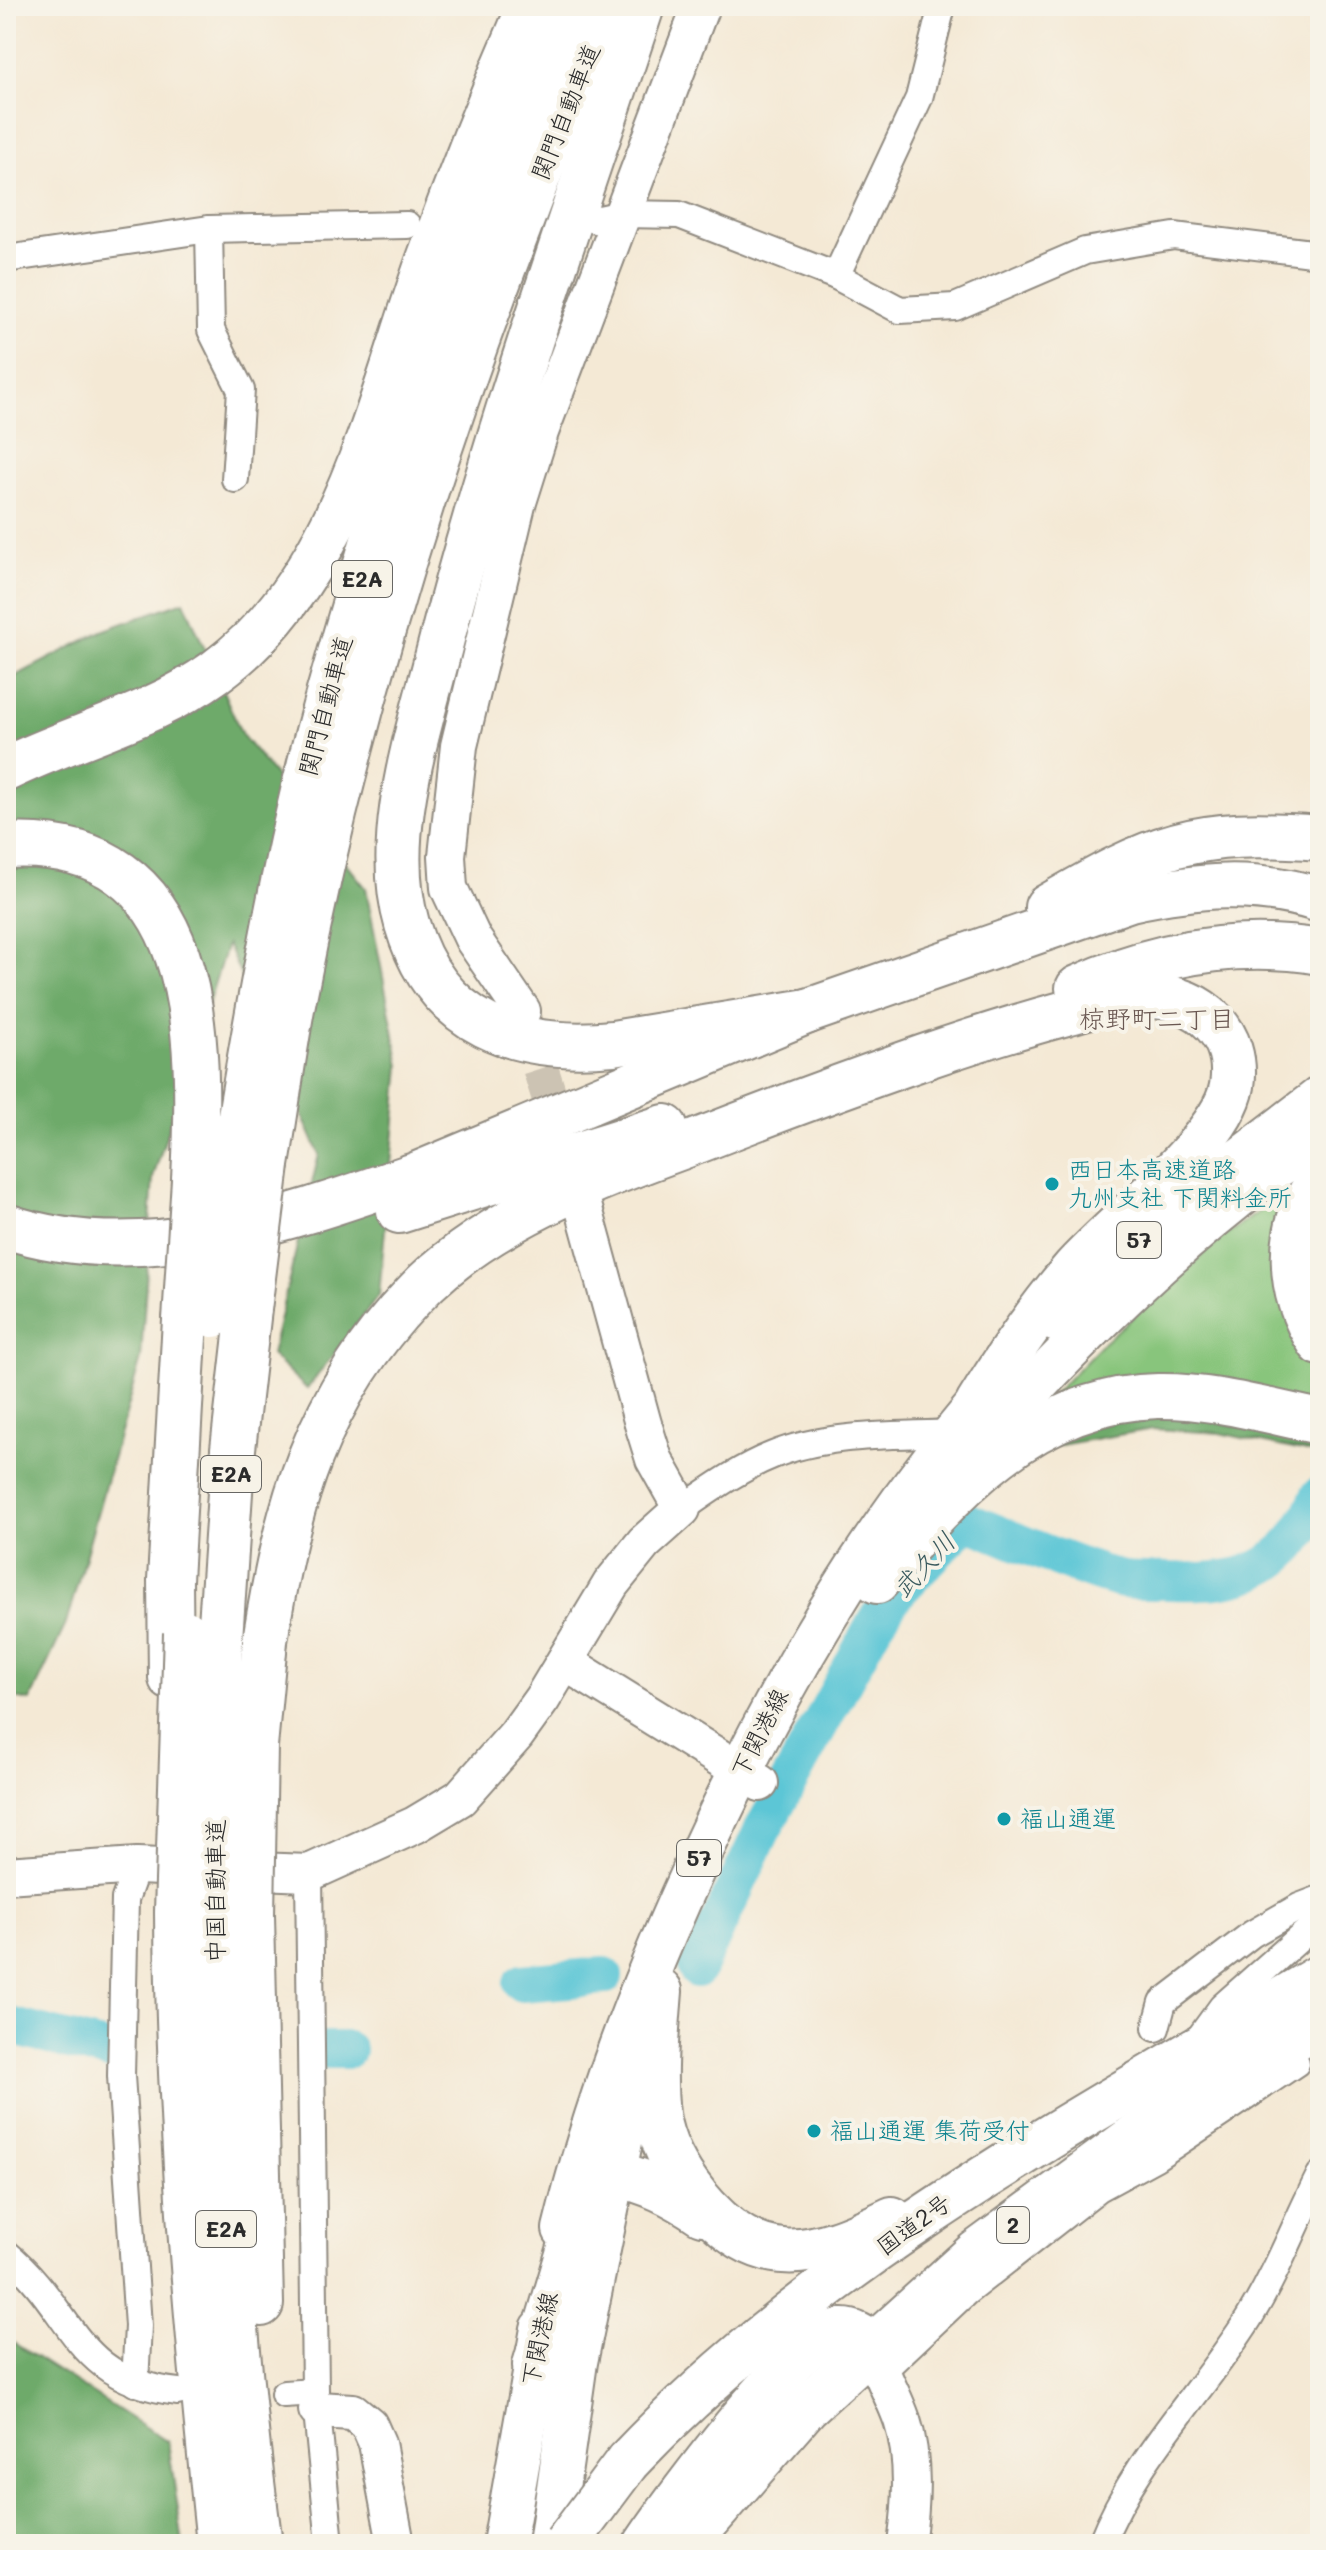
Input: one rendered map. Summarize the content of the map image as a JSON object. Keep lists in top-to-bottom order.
{
  "streets": {
    "highway": [
      "関門自動車道",
      "E2A",
      "中国自動車道",
      "国道2号",
      "2"
    ],
    "main road": ["57", "下関港線"]
  },
  "crossings": [
    ["関門自動車道", "中国自動車道"],
    ["下関港線", "国道2号"]
  ],
  "districts": ["椋野町二丁目"],
  "water": ["武久川"],
  "places": ["西日本高速道路 九州支社 下関料金所", "福山通運", "福山通運 集荷受付"]
}
